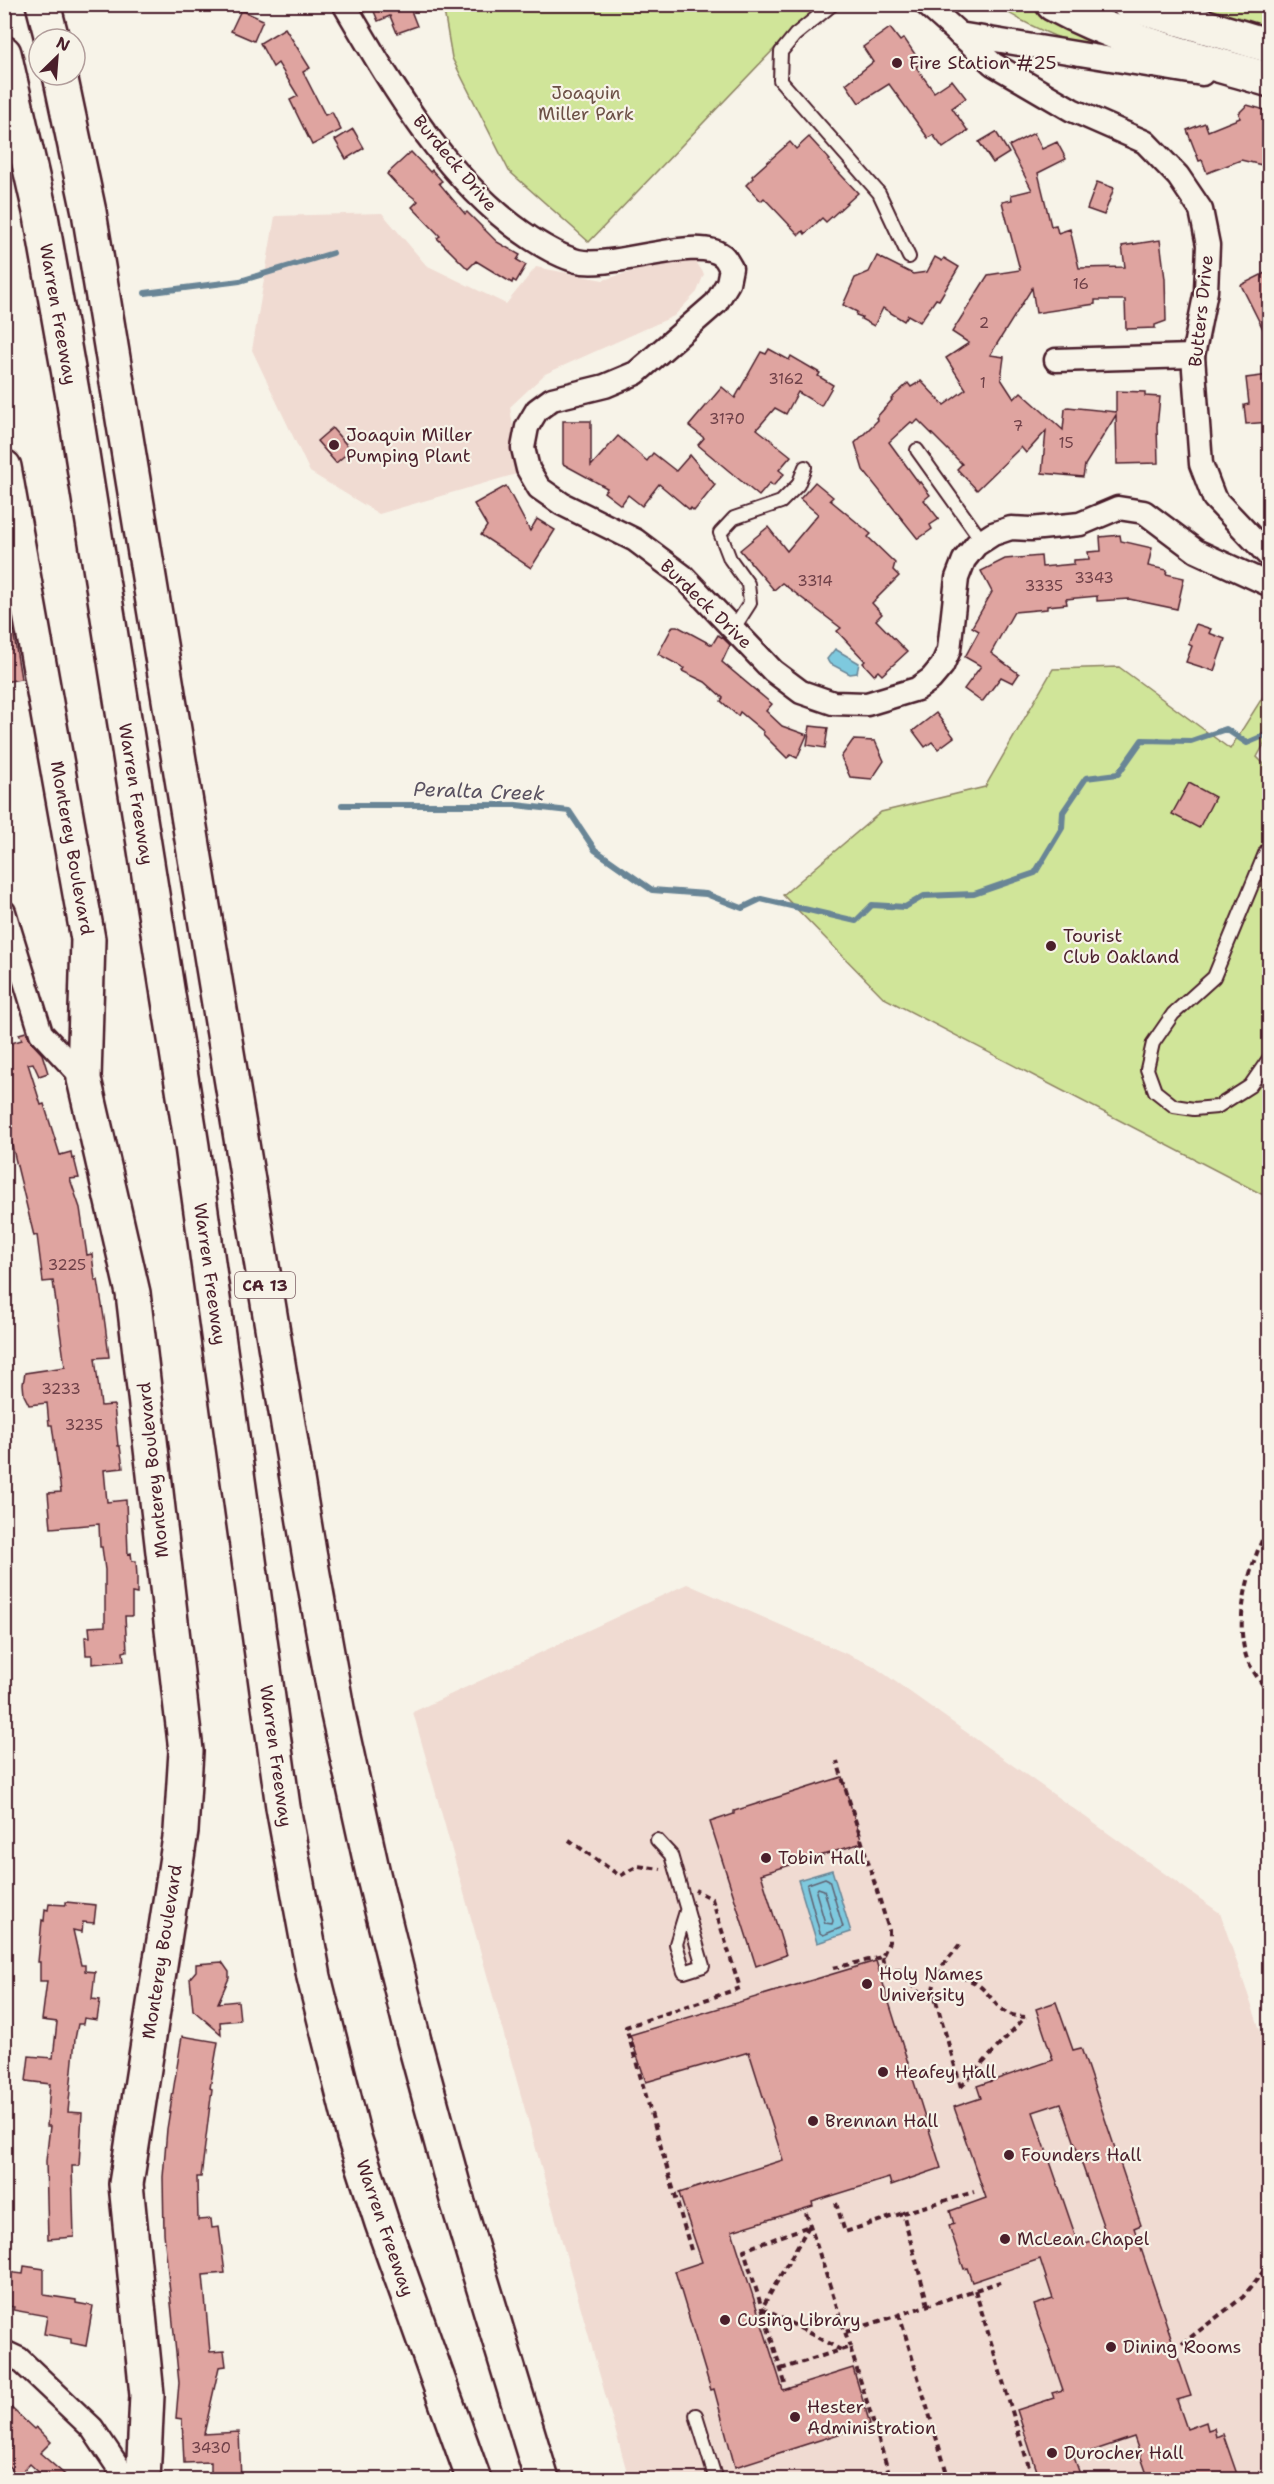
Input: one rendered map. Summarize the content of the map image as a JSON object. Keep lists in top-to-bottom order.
{
  "streets": {
    "main road": ["Warren Freeway", "Monterey Boulevard", "CA 13"],
    "street": ["Burdeck Drive", "Butters Drive"]
  },
  "water": ["Peralta Creek"],
  "parks": ["Joaquin Miller Park"],
  "places": [
    "Fire Station #25",
    "Joaquin Miller Pumping Plant",
    "Tourist Club Oakland",
    "Tobin Hall",
    "Holy Names University",
    "Heafey Hall",
    "Brennan Hall",
    "Founders Hall",
    "McLean Chapel",
    "Cusing Library",
    "Dining Rooms",
    "Hester Administration",
    "Durocher Hall"
  ],
  "house_numbers": [
    "16",
    "2",
    "3162",
    "1",
    "3170",
    "7",
    "15",
    "3343",
    "3314",
    "3335",
    "3225",
    "3233",
    "3235",
    "3430"
  ],
  "north": "top right"
}
